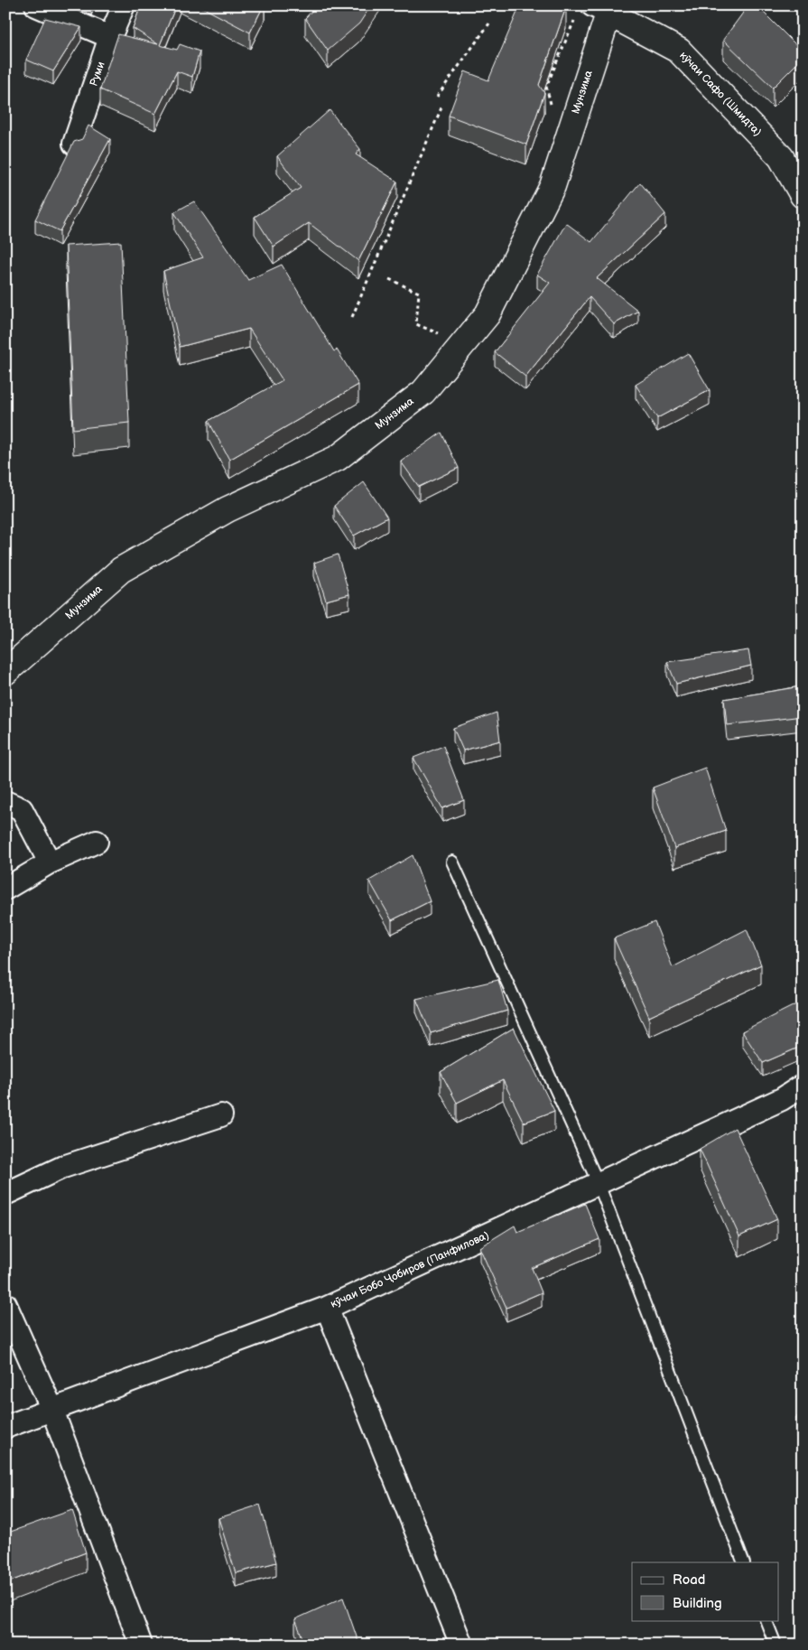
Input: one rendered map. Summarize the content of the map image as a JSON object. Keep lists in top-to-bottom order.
{
  "streets": {
    "street": [
      "Руми",
      "Мунзима",
      "кӯчаи Сафо (Шмидта)",
      "кӯчаи Бобо Ҷобиров (Панфилова)"
    ]
  },
  "crossings": [
    ["Мунзима", "кӯчаи Сафо (Шмидта)"]
  ],
  "legend": ["Road", "Building"]
}
